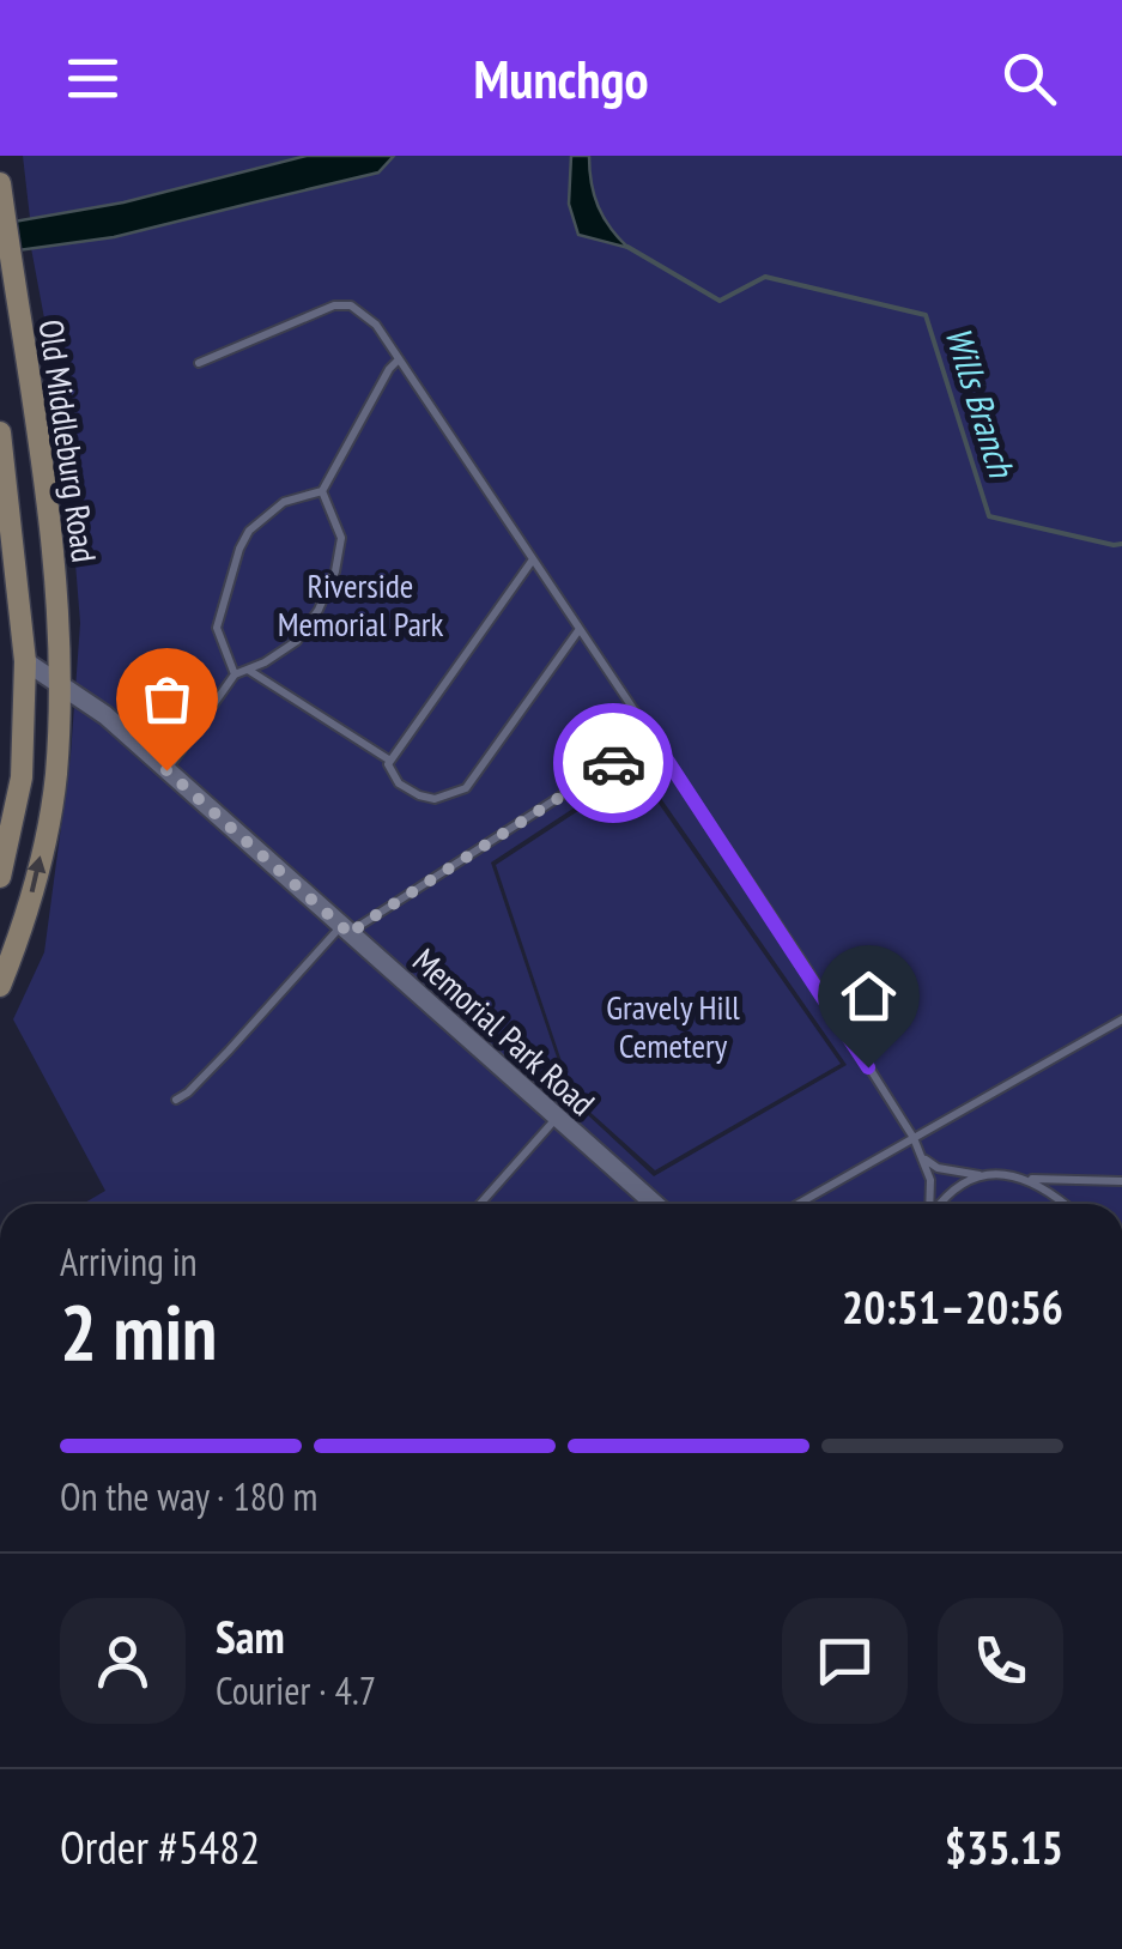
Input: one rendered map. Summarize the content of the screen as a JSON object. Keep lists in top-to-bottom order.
{
  "streets": {
    "main road": ["Old Middleburg Road"],
    "street": ["Memorial Park Road"]
  },
  "crossings": [
    ["Old Middleburg Road", "Memorial Park Road"]
  ],
  "water": ["Wills Branch"],
  "parks": ["Riverside Memorial Park", "Gravely Hill Cemetery"],
  "page": {
    "header": "Munchgo",
    "heading": ["2 min", "Arriving in", "20:51–20:56"],
    "panel": [
      "Sam",
      "Courier · 4.7",
      "Order #5482",
      "$35.15"
    ],
    "bar": "On the way · 180 m"
  }
}
